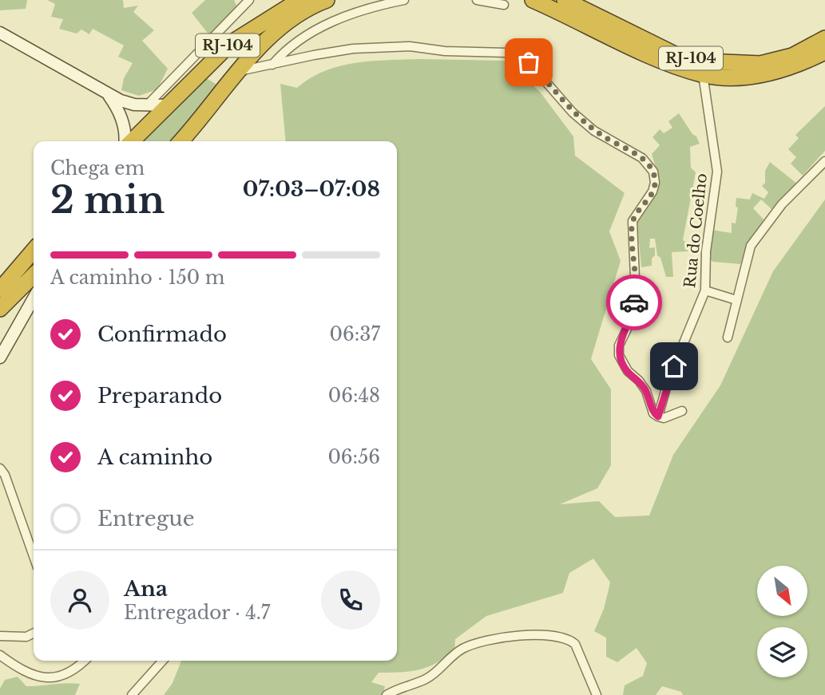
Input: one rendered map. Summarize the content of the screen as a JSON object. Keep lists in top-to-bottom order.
{
  "streets": {
    "highway": ["RJ-104"],
    "street": ["Rua do Coelho"]
  },
  "crossings": [
    ["RJ-104", "Rua do Coelho"]
  ],
  "north": "bottom right",
  "page": {
    "heading": ["2 min", "Chega em", "07:03–07:08"],
    "panel": ["Ana", "Entregador · 4.7"],
    "bar": "A caminho · 150 m",
    "list": [
      ["Confirmado", "06:37"],
      ["Preparando", "06:48"],
      ["A caminho", "06:56"],
      "Entregue"
    ]
  }
}
